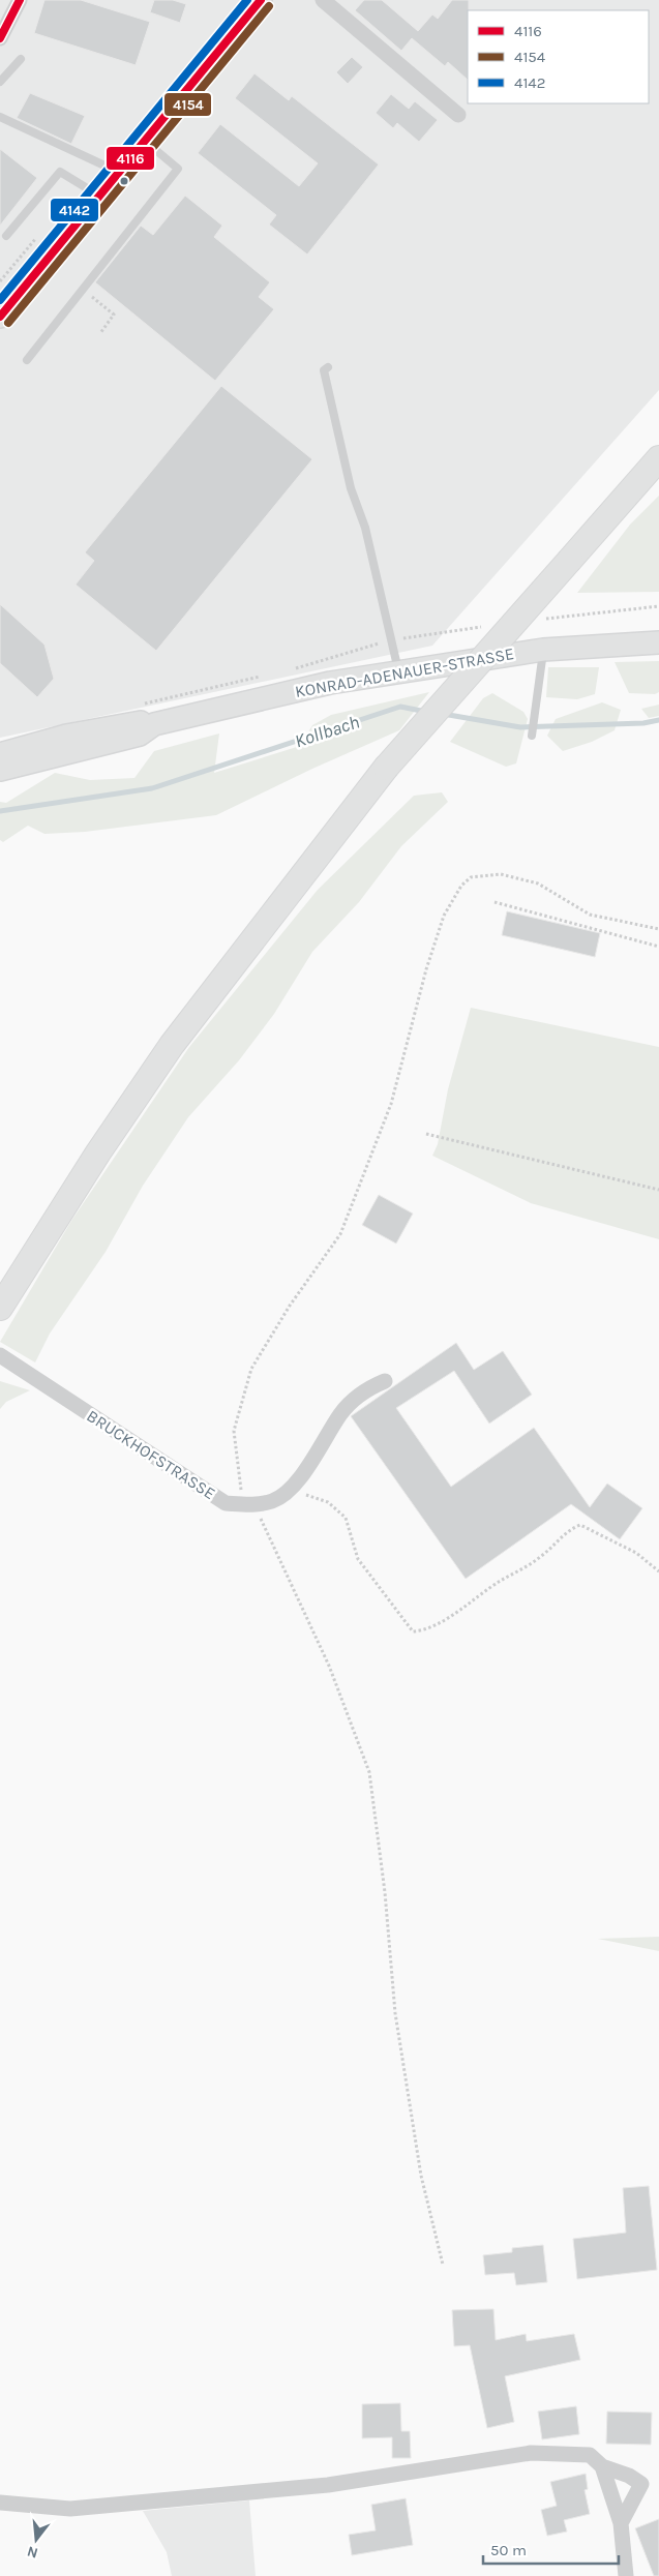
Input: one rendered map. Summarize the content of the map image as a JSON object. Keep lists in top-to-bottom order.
{
  "streets": {
    "street": ["KONRAD-ADENAUER-STRASSE", "BRUCKHOFSTRASSE"]
  },
  "water": ["Kollbach"],
  "lines": ["transit line 4116", "transit line 4142", "transit line 4154"],
  "legend": ["4116", "4154", "4142"],
  "scale_bar": "50 m",
  "north": "bottom"
}
